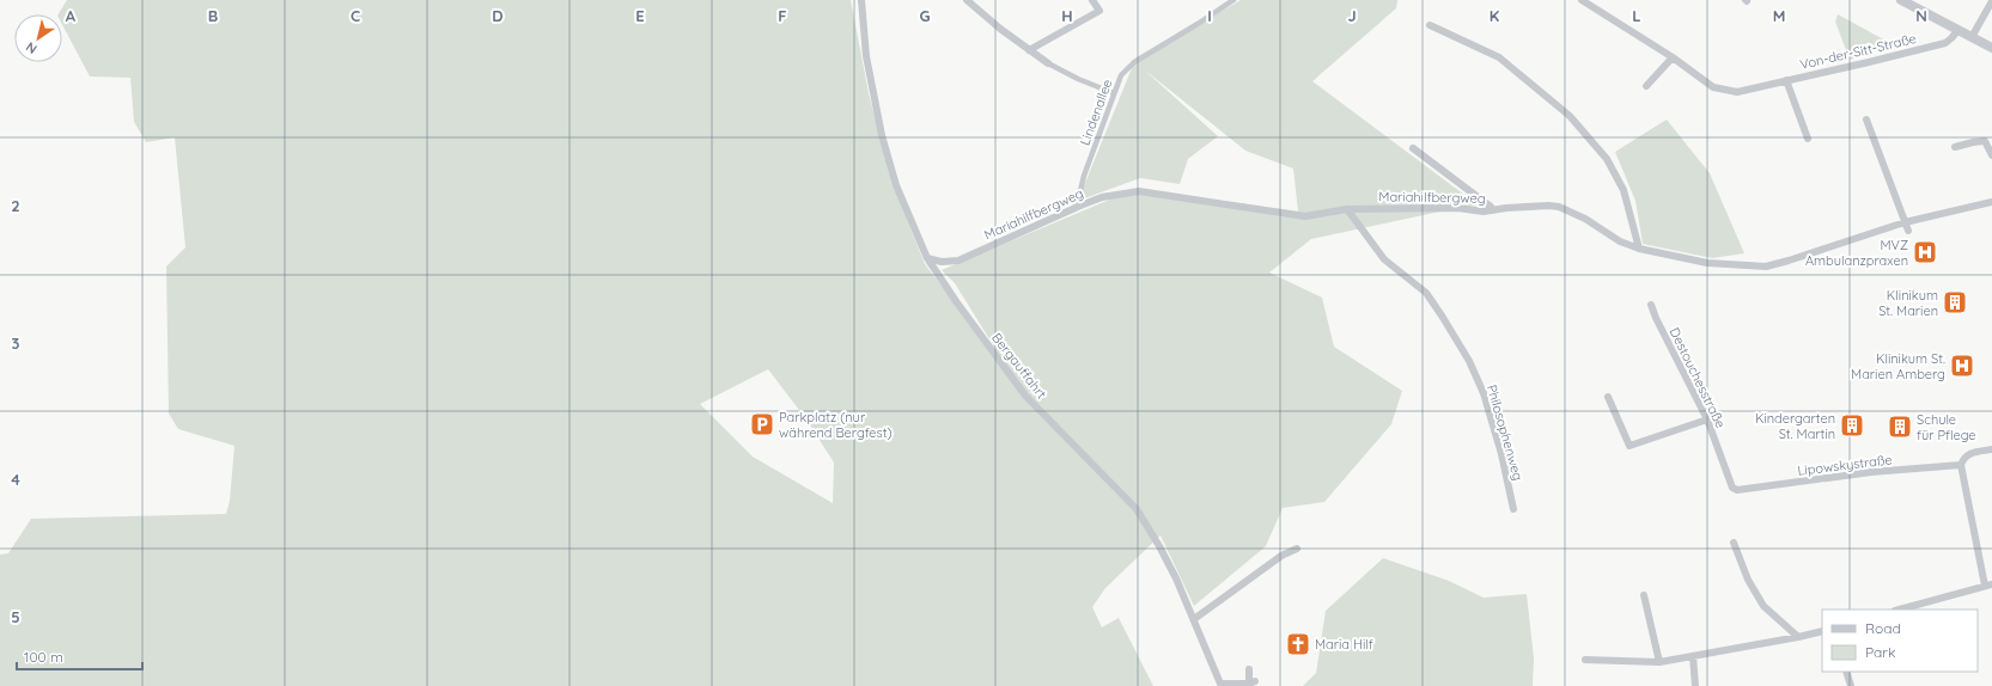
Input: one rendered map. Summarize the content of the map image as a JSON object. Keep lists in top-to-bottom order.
{
  "streets": {
    "street": [
      "Von-der-Sitt-Straße",
      "Lindenallee",
      "Mariahilfbergweg",
      "Bergauffahrt",
      "Destouchesstraße",
      "Philosophenweg",
      "Lipowskystraße"
    ]
  },
  "crossings": [
    ["Lindenallee", "Mariahilfbergweg"],
    ["Mariahilfbergweg", "Bergauffahrt"],
    ["Mariahilfbergweg", "Philosophenweg"],
    ["Destouchesstraße", "Lipowskystraße"]
  ],
  "places": {
    "hospital": ["MVZ Ambulanzpraxen", "Klinikum St. Marien Amberg"],
    "building": ["Klinikum St. Marien", "Kindergarten St. Martin", "Schule für Pflege"],
    "parking": ["Parkplatz (nur während Bergfest)"],
    "church": ["Maria Hilf"]
  },
  "legend": ["Road", "Park"],
  "scale_bar": "100 m",
  "north": "bottom left",
  "grid": {
    "columns": [
      "A",
      "B",
      "C",
      "D",
      "E",
      "F",
      "G",
      "H",
      "I",
      "J",
      "K",
      "L",
      "M",
      "N"
    ],
    "rows": [
      "2",
      "3",
      "4",
      "5"
    ]
  }
}
